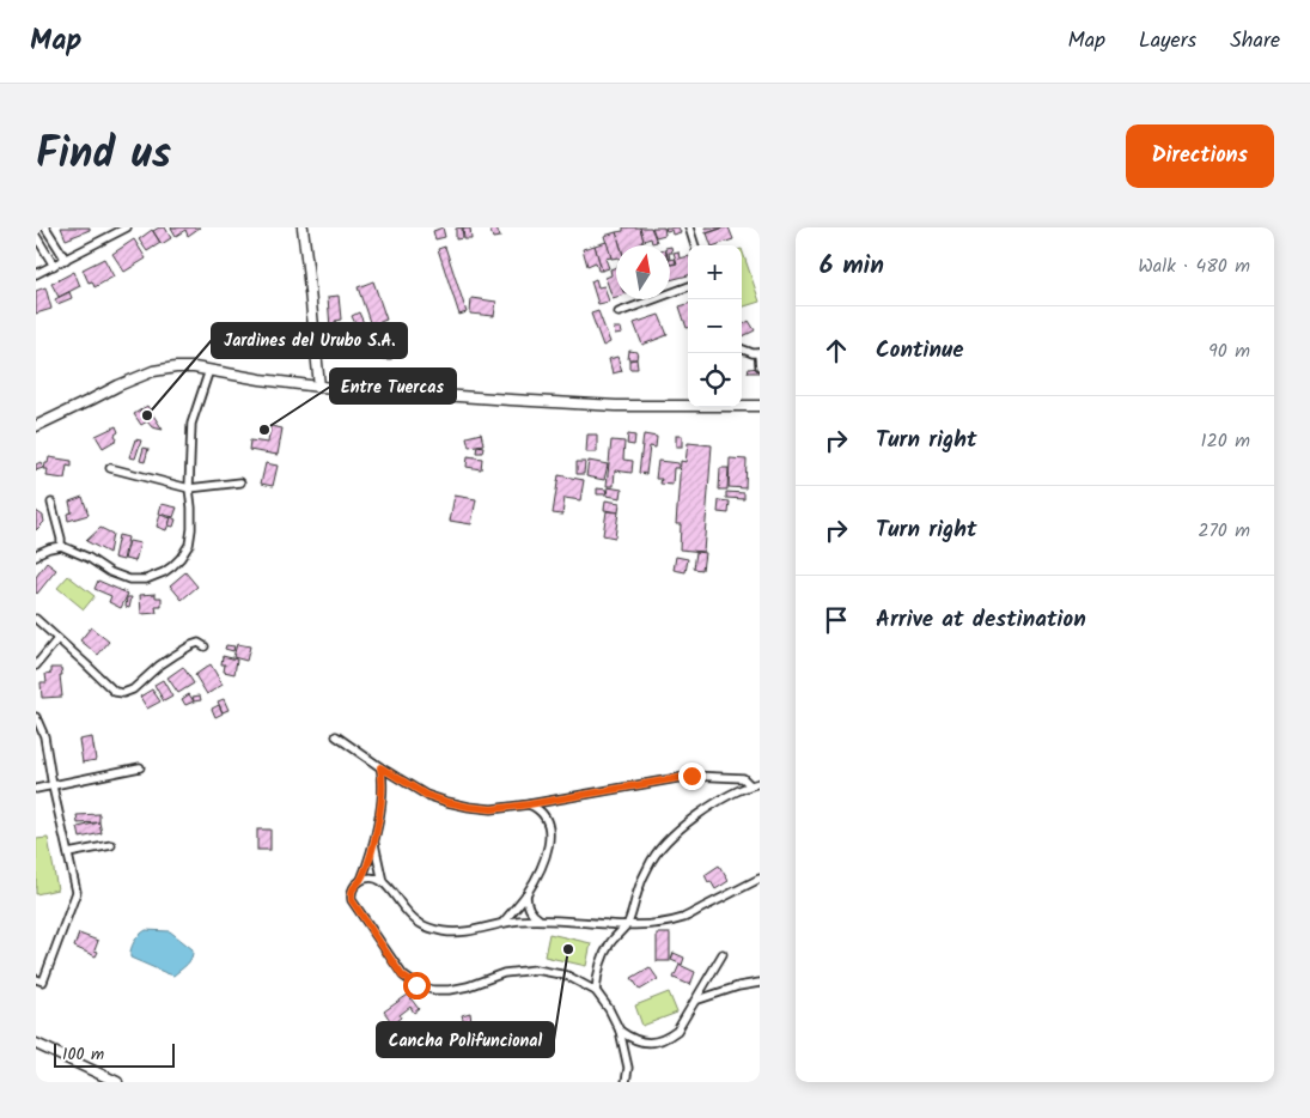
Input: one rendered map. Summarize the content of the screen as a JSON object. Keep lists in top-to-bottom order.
{
  "places": ["Jardines del Urubo S.A.", "Entre Tuercas", "Cancha Polifuncional"],
  "scale_bar": "100 m",
  "north": "top",
  "page": {
    "header": "Map",
    "nav": ["Map", "Layers", "Share"],
    "title": "Find us",
    "buttons": "Directions",
    "heading": ["6 min", "Walk · 480 m"],
    "map_buttons": ["+", "−"],
    "list": [
      ["Continue", "90 m"],
      ["Turn right", "120 m"],
      ["Turn right", "270 m"],
      "Arrive at destination"
    ],
    "scale": "100 m"
  }
}
